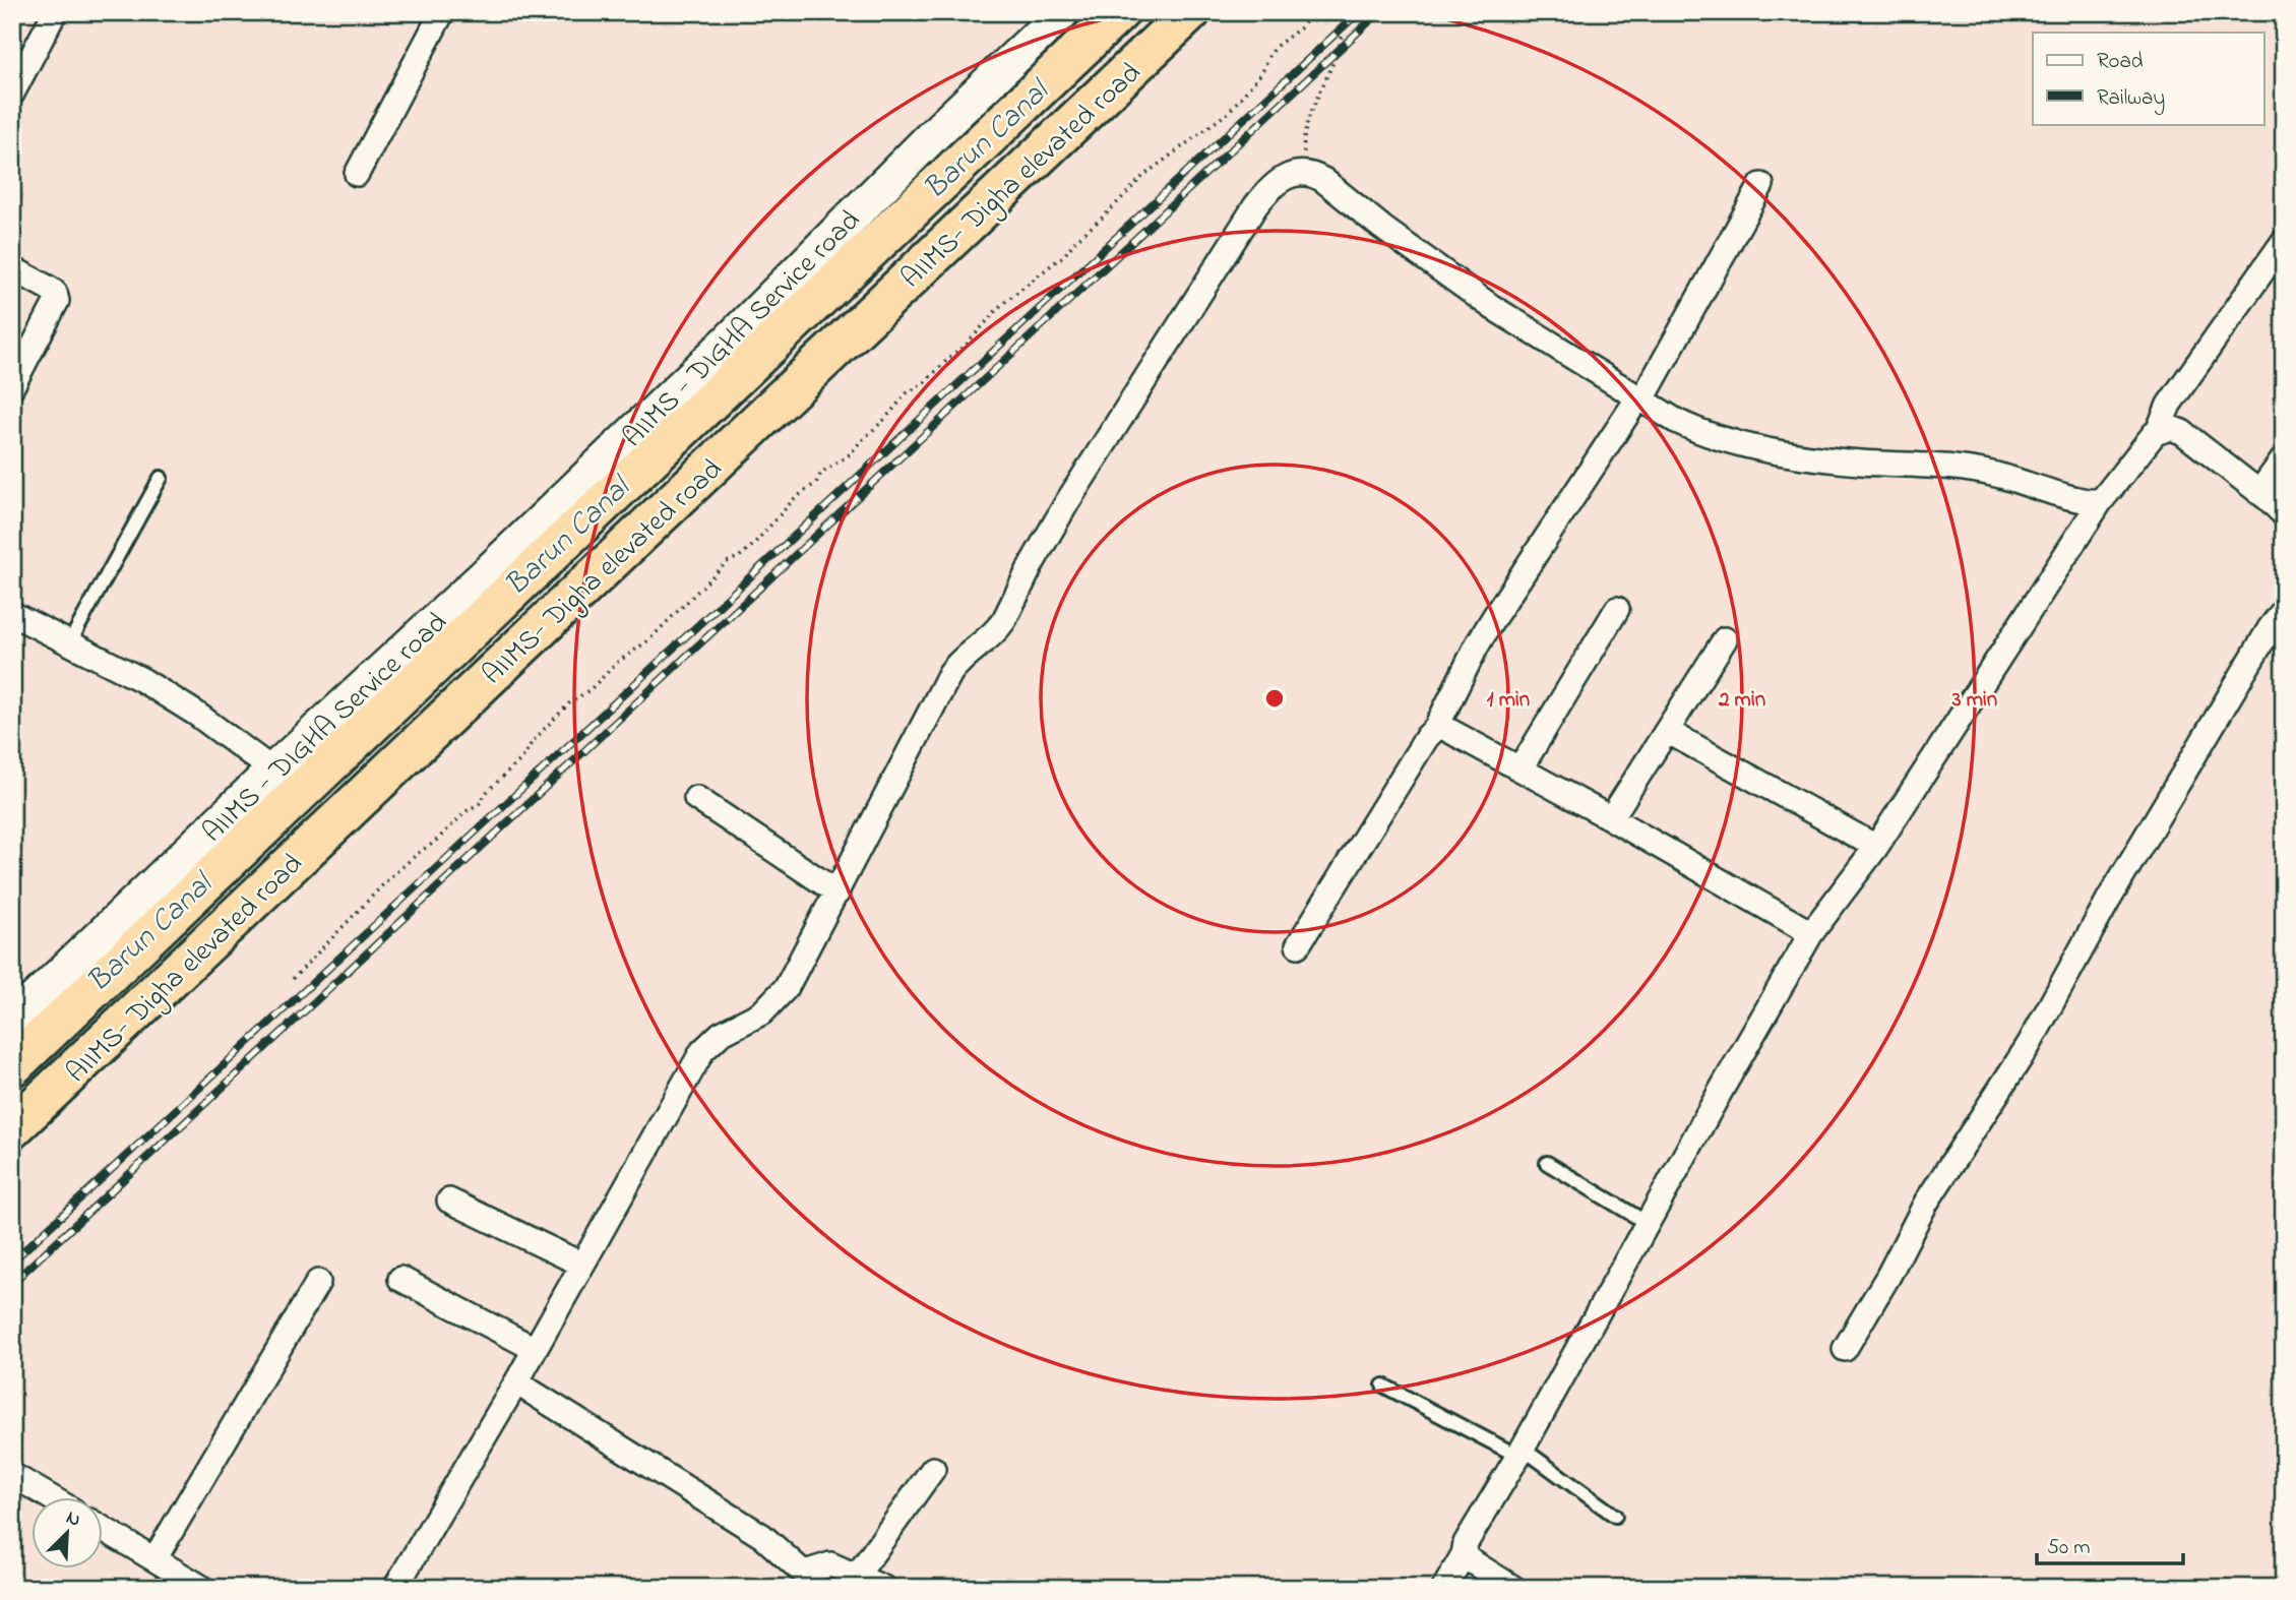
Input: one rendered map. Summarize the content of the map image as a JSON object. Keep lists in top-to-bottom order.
{
  "streets": {
    "highway": ["AIIMS- Digha elevated road"],
    "main road": ["AIIMS - DIGHA Service road"]
  },
  "water": ["Barun Canal"],
  "legend": ["Road", "Railway"],
  "scale_bar": "50 m",
  "north": "top right",
  "rings": ["1 min", "2 min", "3 min"]
}
